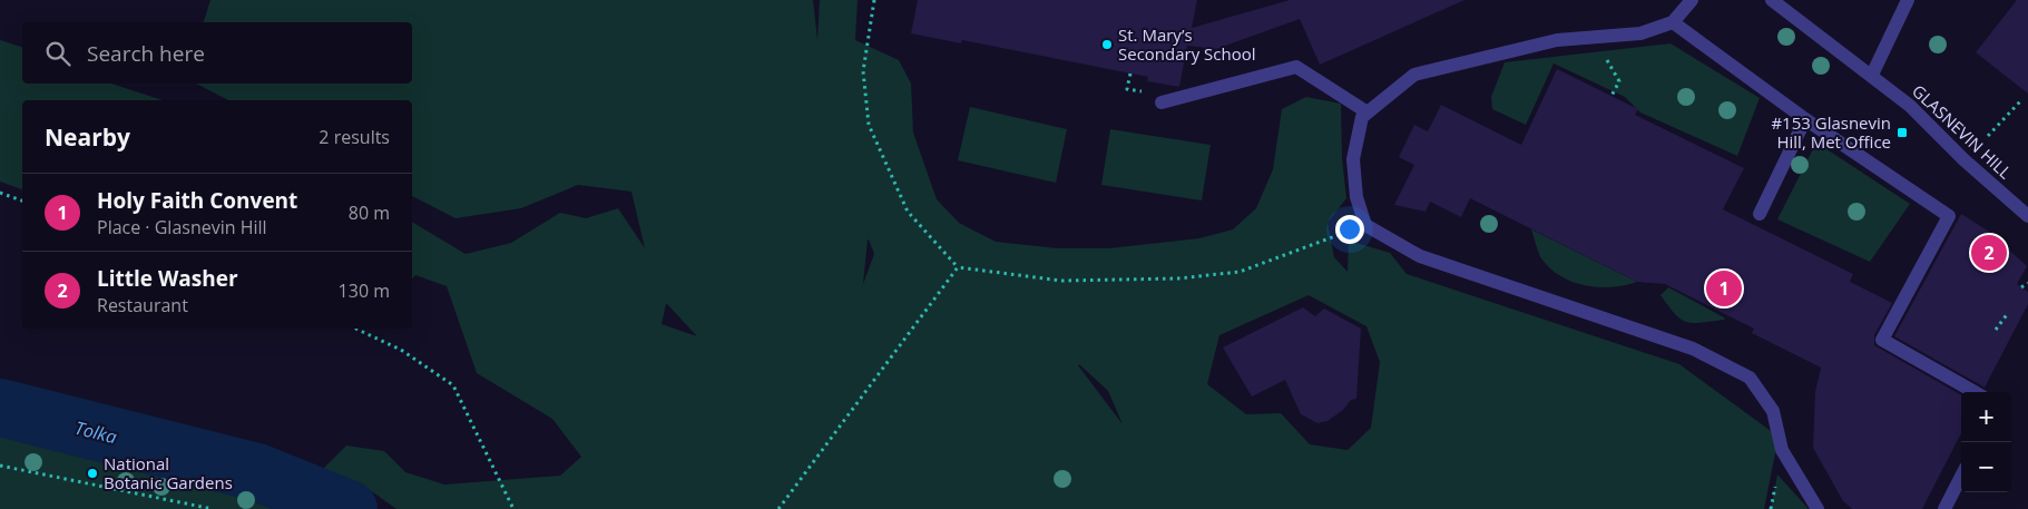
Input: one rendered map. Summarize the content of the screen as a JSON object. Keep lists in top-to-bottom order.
{
  "streets": {
    "street": ["GLASNEVIN HILL"]
  },
  "water": ["Tolka"],
  "places": {
    "other": ["St. Mary’s Secondary School", "National Botanic Gardens"],
    "transit": ["#153 Glasnevin Hill, Met Office"]
  },
  "page": {
    "search": "Search here",
    "heading": ["Nearby", "2 results"],
    "list": [
      {
        "mark": "1",
        "name": "Holy Faith Convent",
        "note": "Place · Glasnevin Hill",
        "value": "80 m"
      },
      {
        "mark": "2",
        "name": "Little Washer",
        "note": "Restaurant",
        "value": "130 m"
      }
    ],
    "pins": ["2", "1"],
    "map_buttons": ["+", "−"]
  }
}
